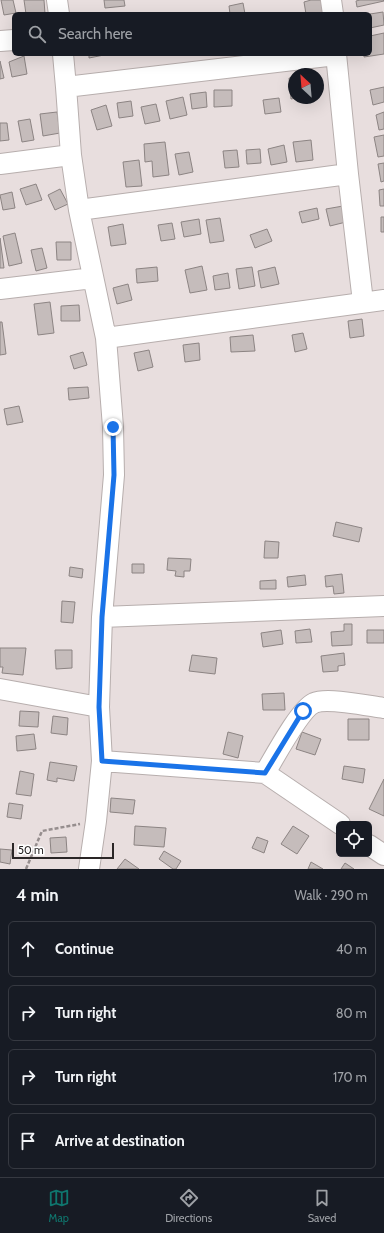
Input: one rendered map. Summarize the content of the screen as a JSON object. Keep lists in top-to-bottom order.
{
  "scale_bar": "50 m",
  "north": "top left",
  "page": {
    "search": "Search here",
    "scale": "50 m",
    "heading": ["4 min", "Walk · 290 m"],
    "list": [
      ["Continue", "40 m"],
      ["Turn right", "80 m"],
      ["Turn right", "170 m"],
      "Arrive at destination"
    ],
    "nav": ["Map", "Directions", "Saved"]
  }
}
